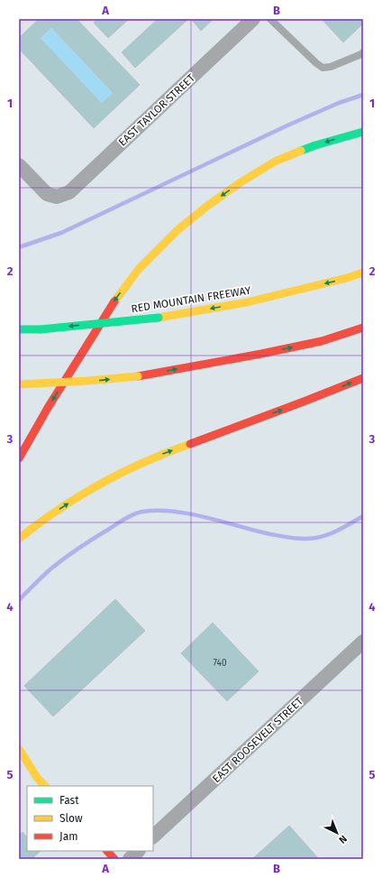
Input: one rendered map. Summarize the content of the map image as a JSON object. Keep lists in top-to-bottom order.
{
  "streets": {
    "main road": ["RED MOUNTAIN FREEWAY"],
    "street": ["EAST TAYLOR STREET", "EAST ROOSEVELT STREET"]
  },
  "house_numbers": ["740"],
  "legend": ["Fast", "Slow", "Jam"],
  "north": "bottom right",
  "grid": {
    "columns": ["A", "B"],
    "rows": [
      "1",
      "2",
      "3",
      "4",
      "5"
    ]
  }
}
